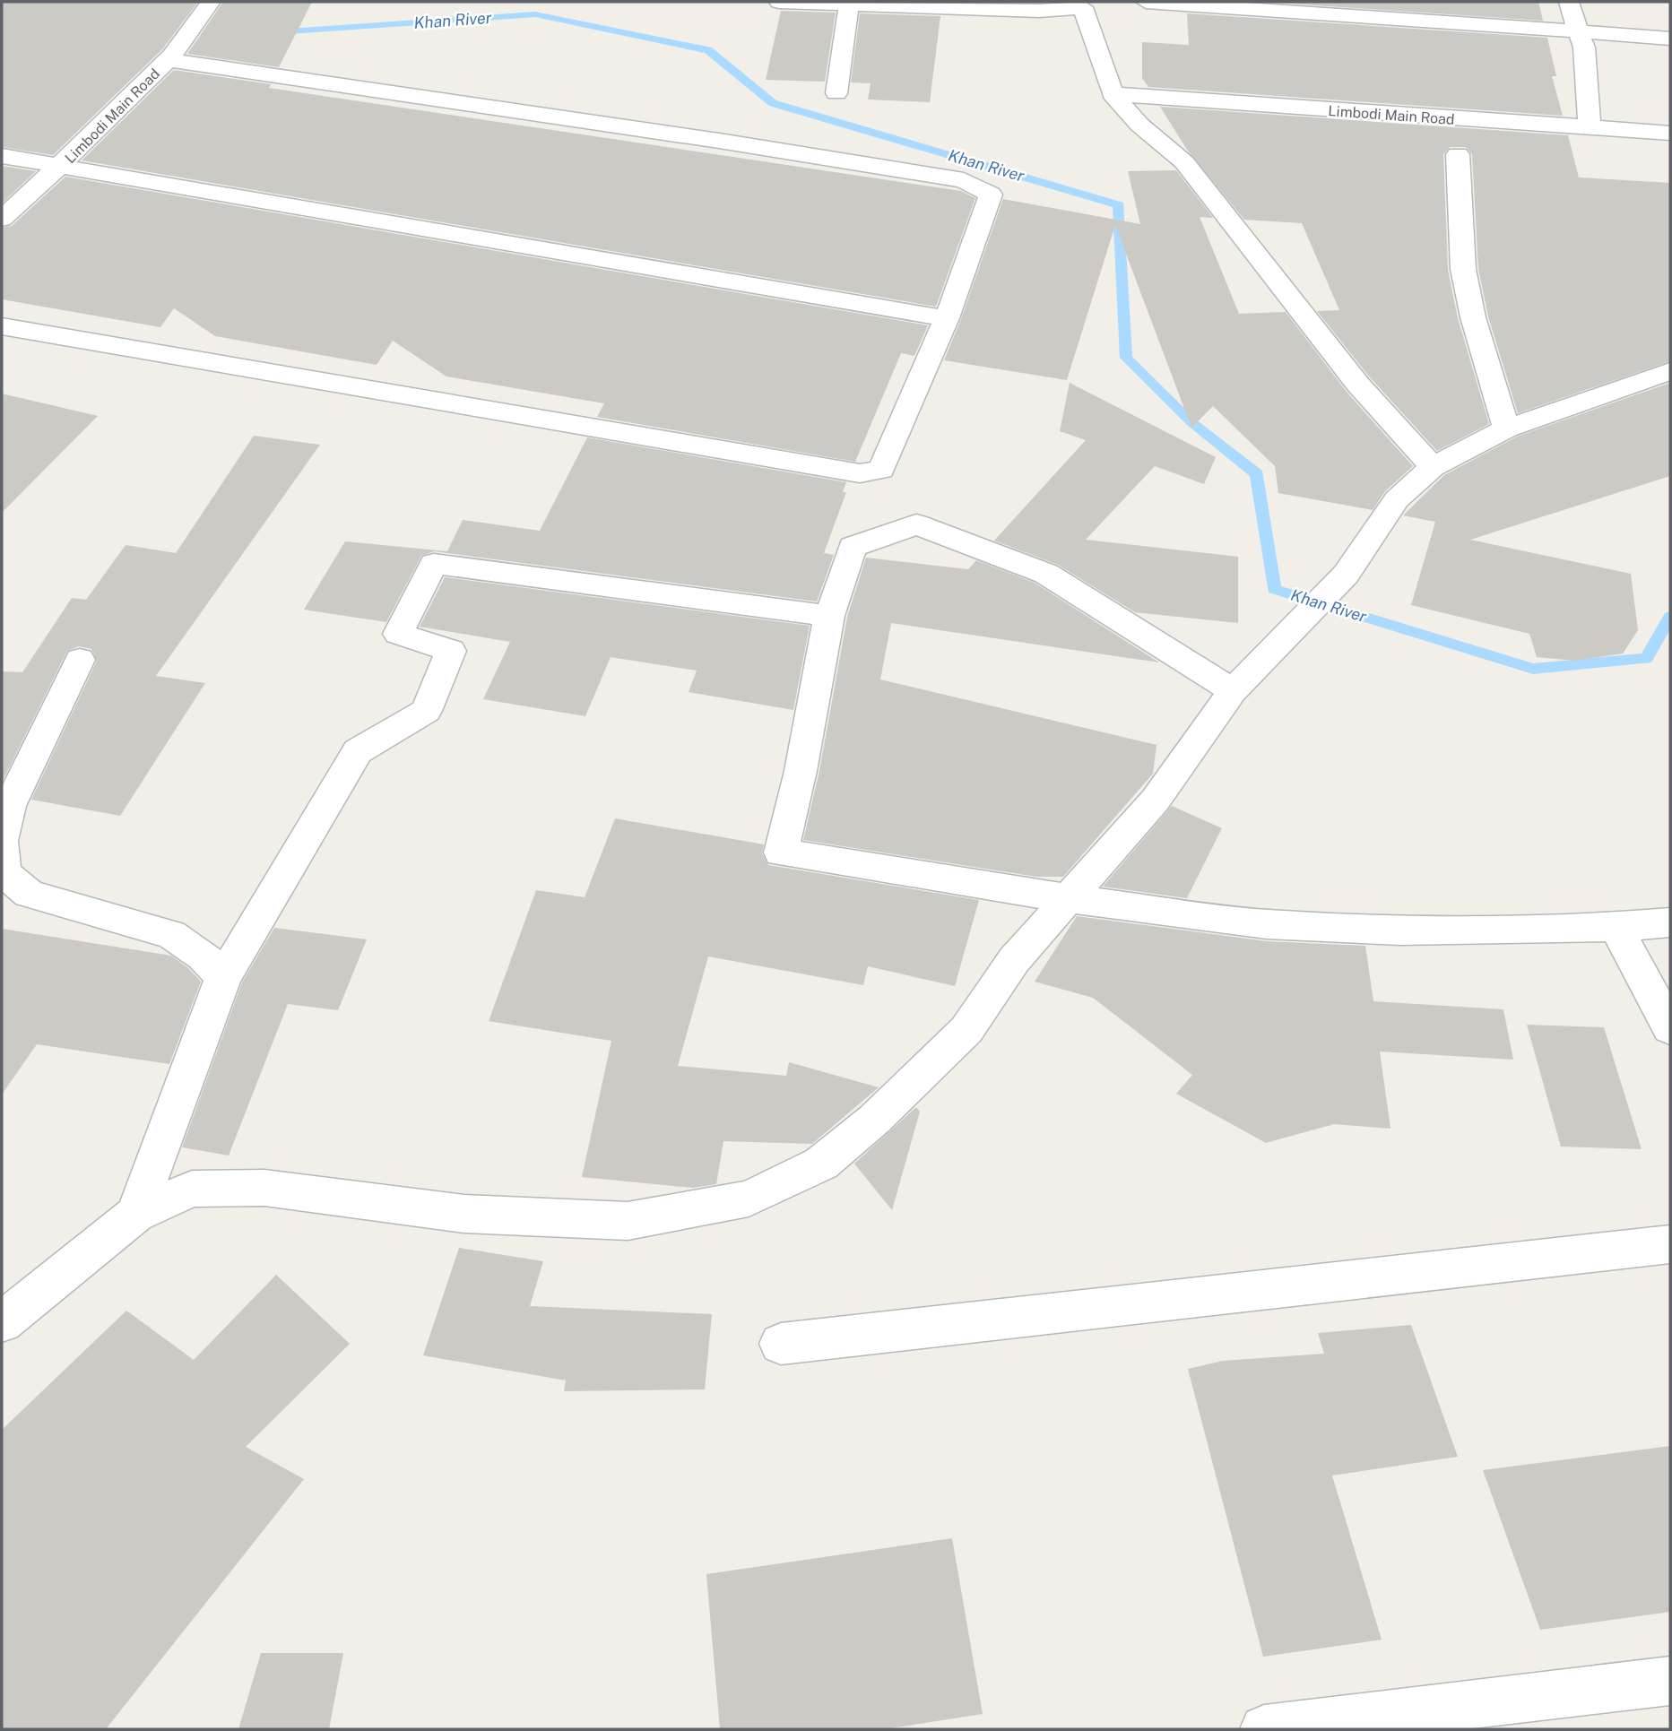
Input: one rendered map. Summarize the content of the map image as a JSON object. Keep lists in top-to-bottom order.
{
  "streets": {
    "street": ["Limbodi Main Road"]
  },
  "water": ["Khan River"]
}
